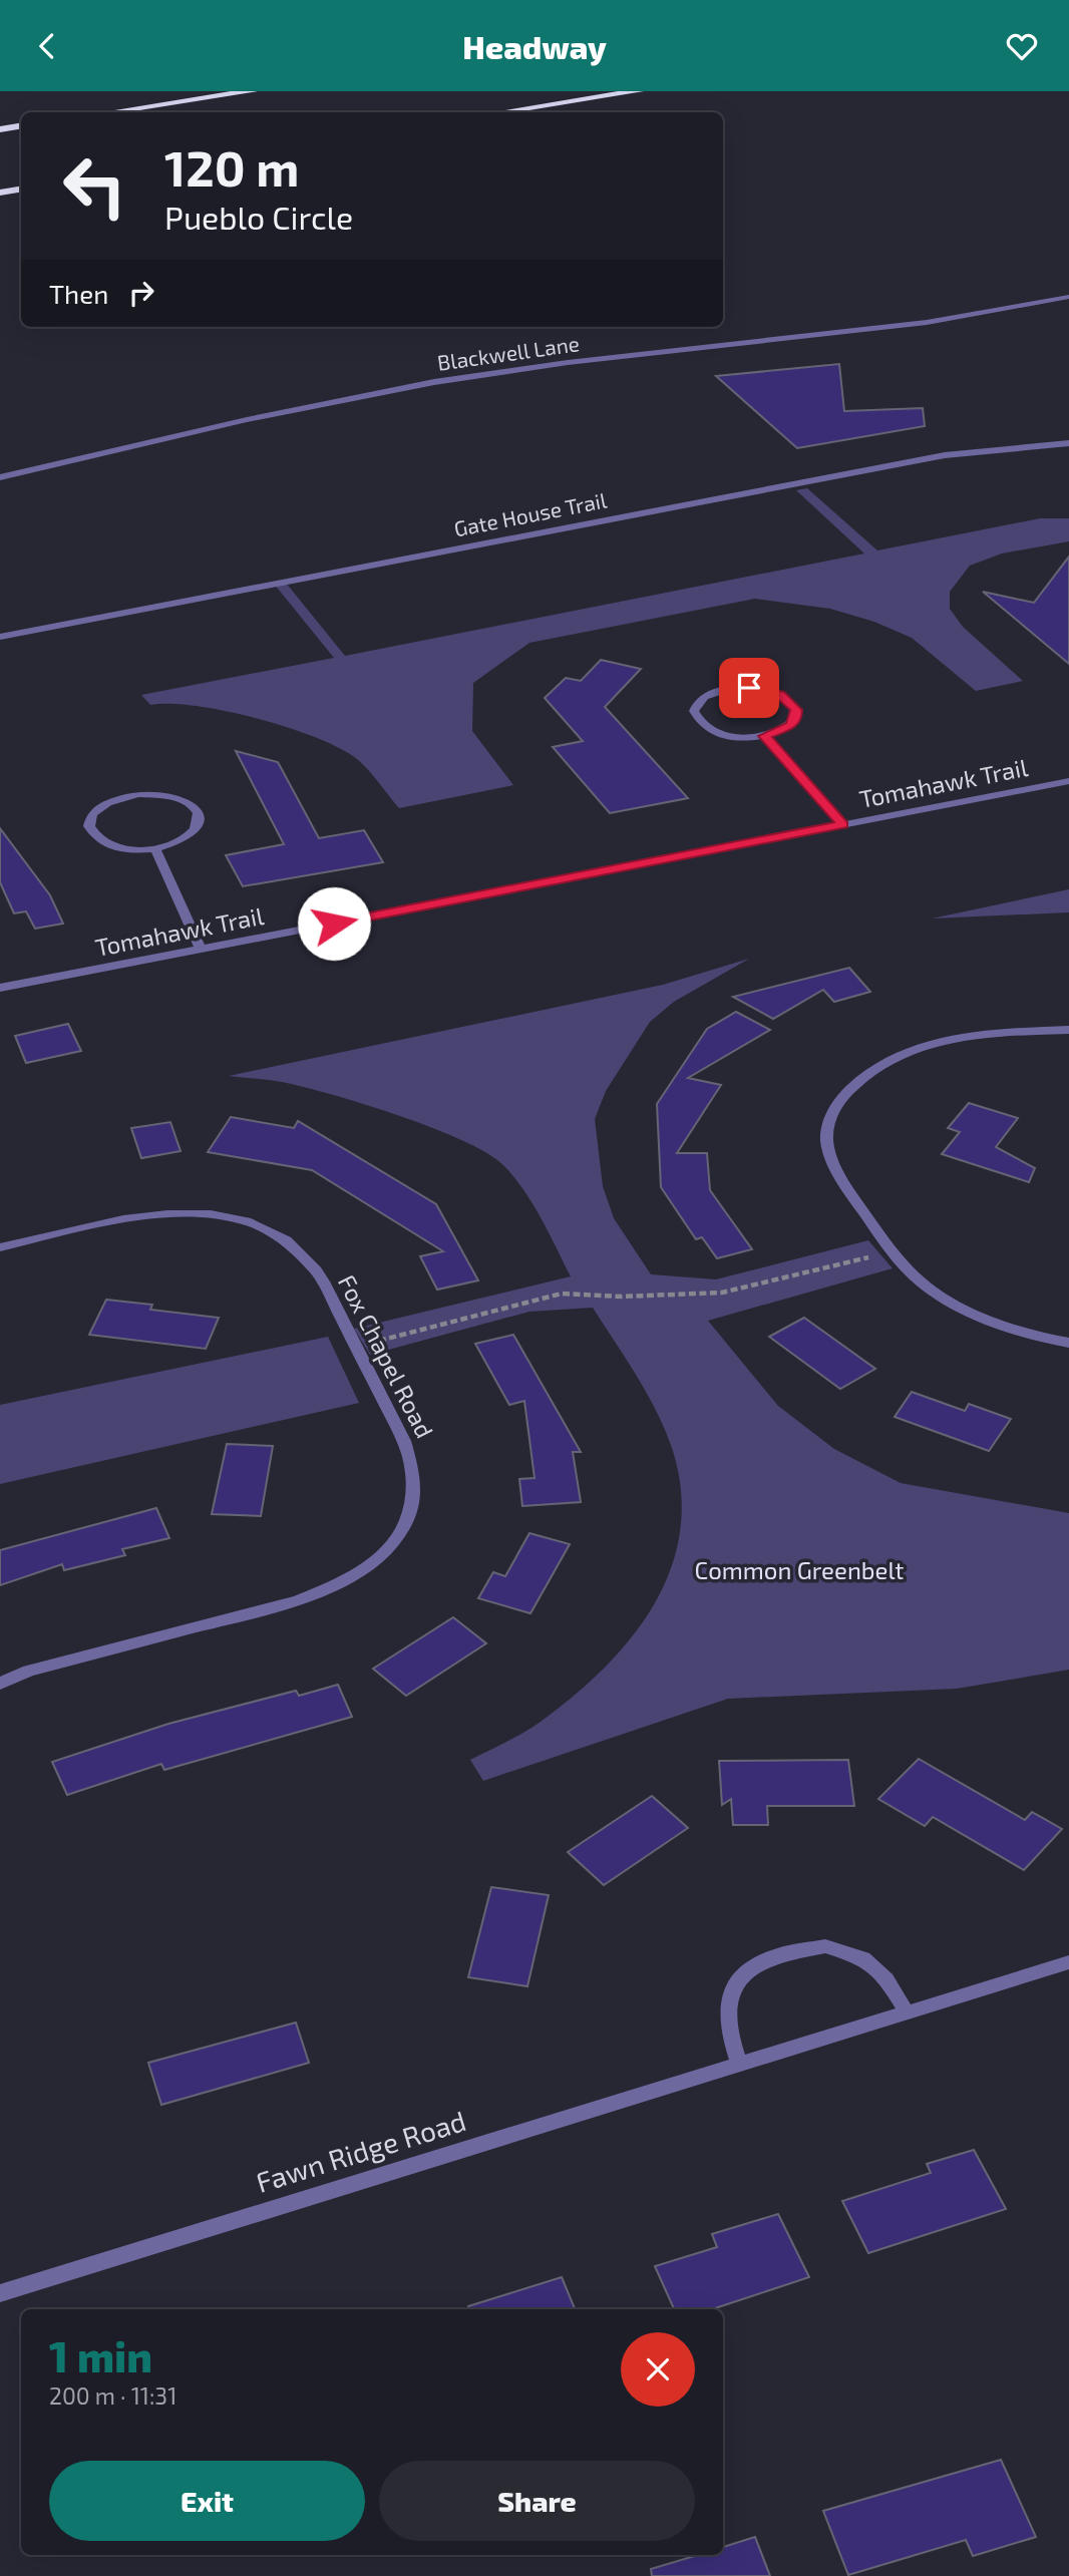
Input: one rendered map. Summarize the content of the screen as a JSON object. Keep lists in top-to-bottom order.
{
  "streets": {
    "street": [
      "Blackwell Lane",
      "Gate House Trail",
      "Tomahawk Trail",
      "Fox Chapel Road",
      "Fawn Ridge Road"
    ]
  },
  "parks": ["Common Greenbelt"],
  "page": {
    "header": "Headway",
    "turn": ["120 m", "Pueblo Circle"],
    "then": "Then",
    "heading": ["1 min", "200 m · 11:31"],
    "buttons": ["Exit", "Share"]
  }
}
